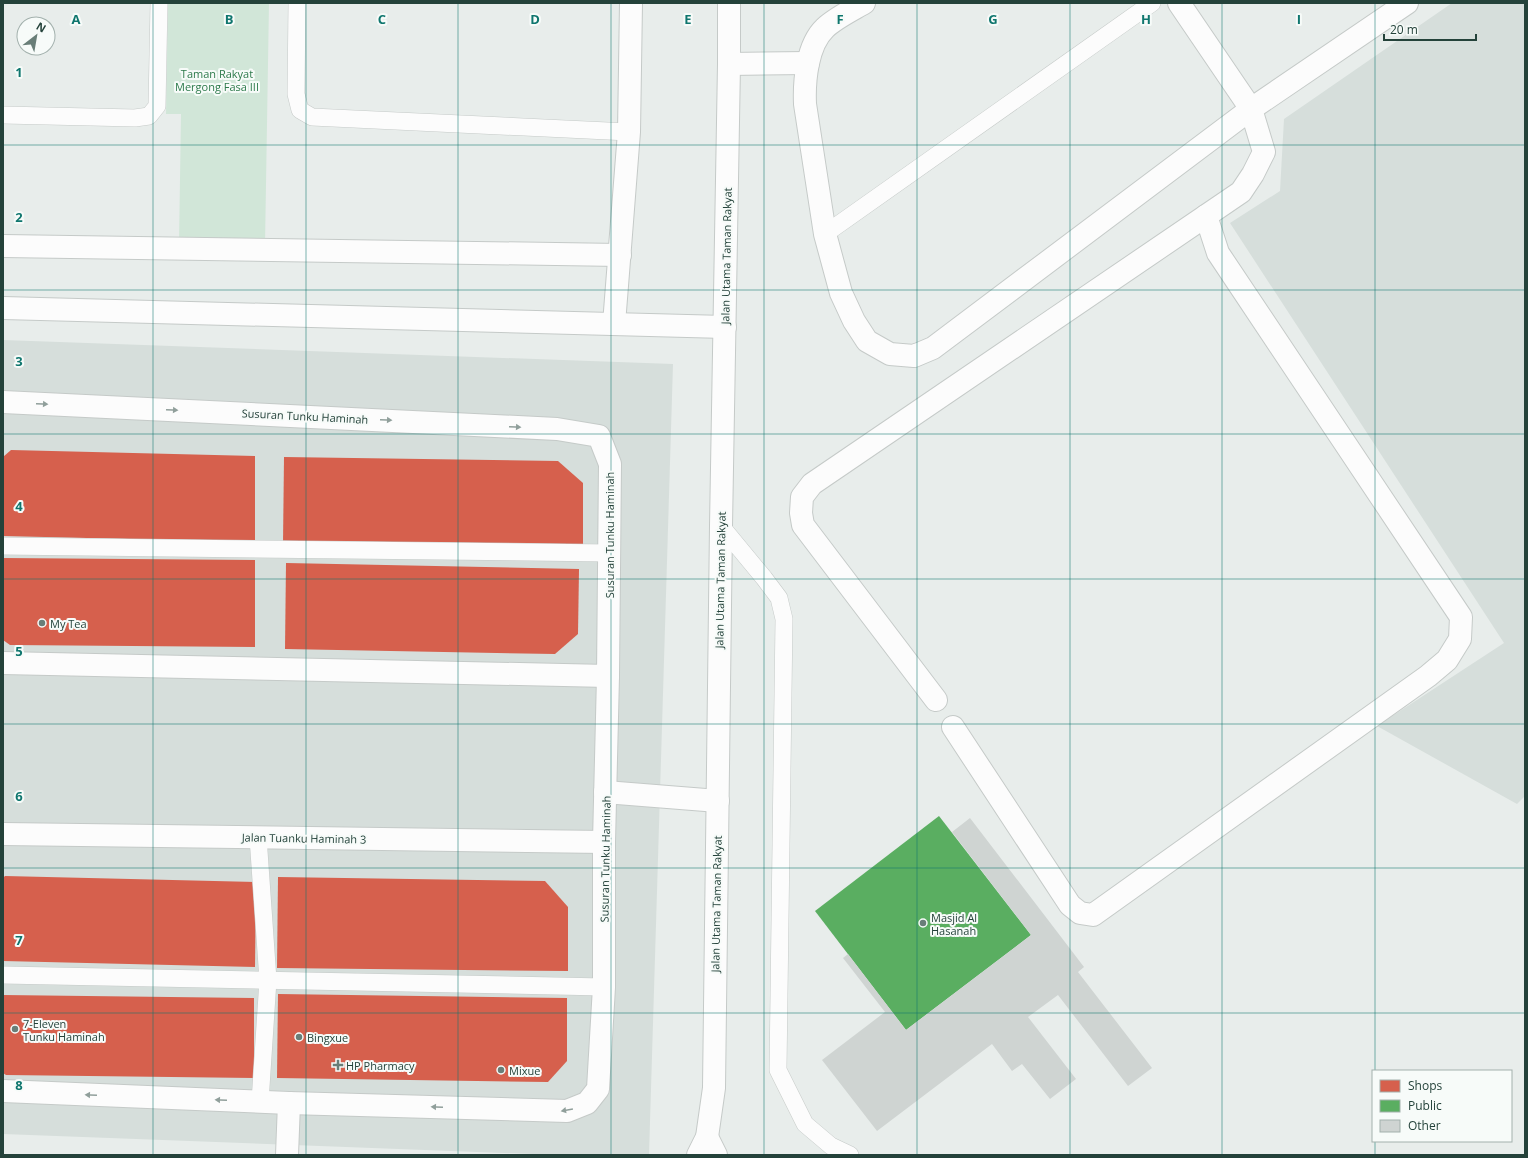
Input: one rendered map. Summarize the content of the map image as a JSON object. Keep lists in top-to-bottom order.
{
  "streets": {
    "street": ["Jalan Utama Taman Rakyat", "Susuran Tunku Haminah", "Jalan Tuanku Haminah 3"]
  },
  "crossings": [
    ["Susuran Tunku Haminah", "Jalan Tuanku Haminah 3"]
  ],
  "parks": ["Taman Rakyat Mergong Fasa III"],
  "places": {
    "other": [
      "My Tea",
      "Masjid Al Hasanah",
      "7-Eleven Tunku Haminah",
      "Bingxue",
      "Mixue"
    ],
    "health": ["HP Pharmacy"]
  },
  "legend": ["Shops", "Public", "Other"],
  "scale_bar": "20 m",
  "north": "top right",
  "grid": {
    "columns": [
      "A",
      "B",
      "C",
      "D",
      "E",
      "F",
      "G",
      "H",
      "I"
    ],
    "rows": [
      "1",
      "2",
      "3",
      "4",
      "5",
      "6",
      "7",
      "8"
    ]
  }
}
